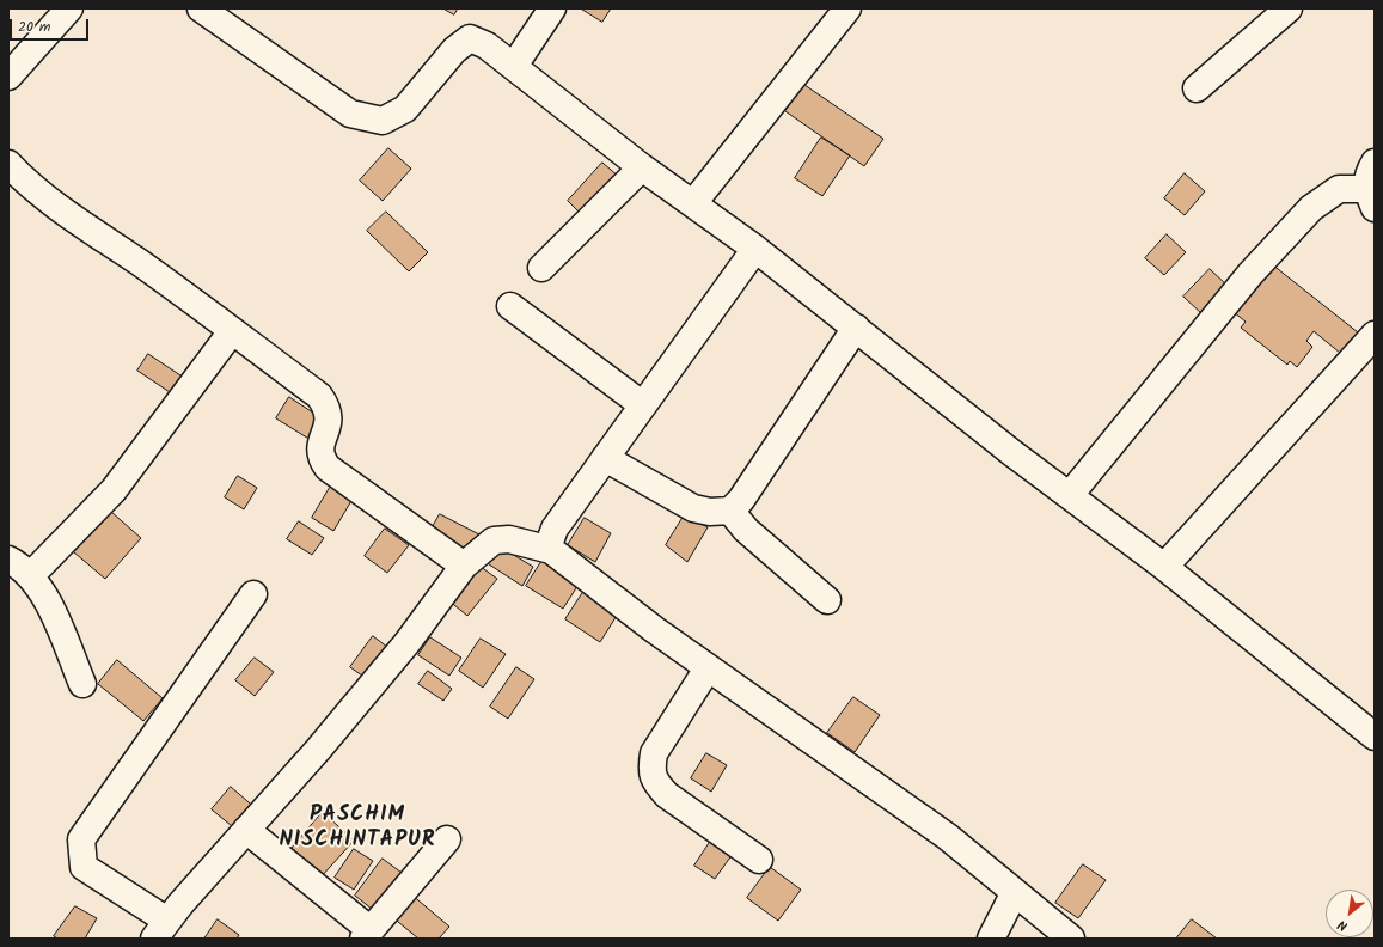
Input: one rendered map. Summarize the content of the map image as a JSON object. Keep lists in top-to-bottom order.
{
  "districts": ["PASCHIM NISCHINTAPUR"],
  "scale_bar": "20 m",
  "north": "bottom left"
}
